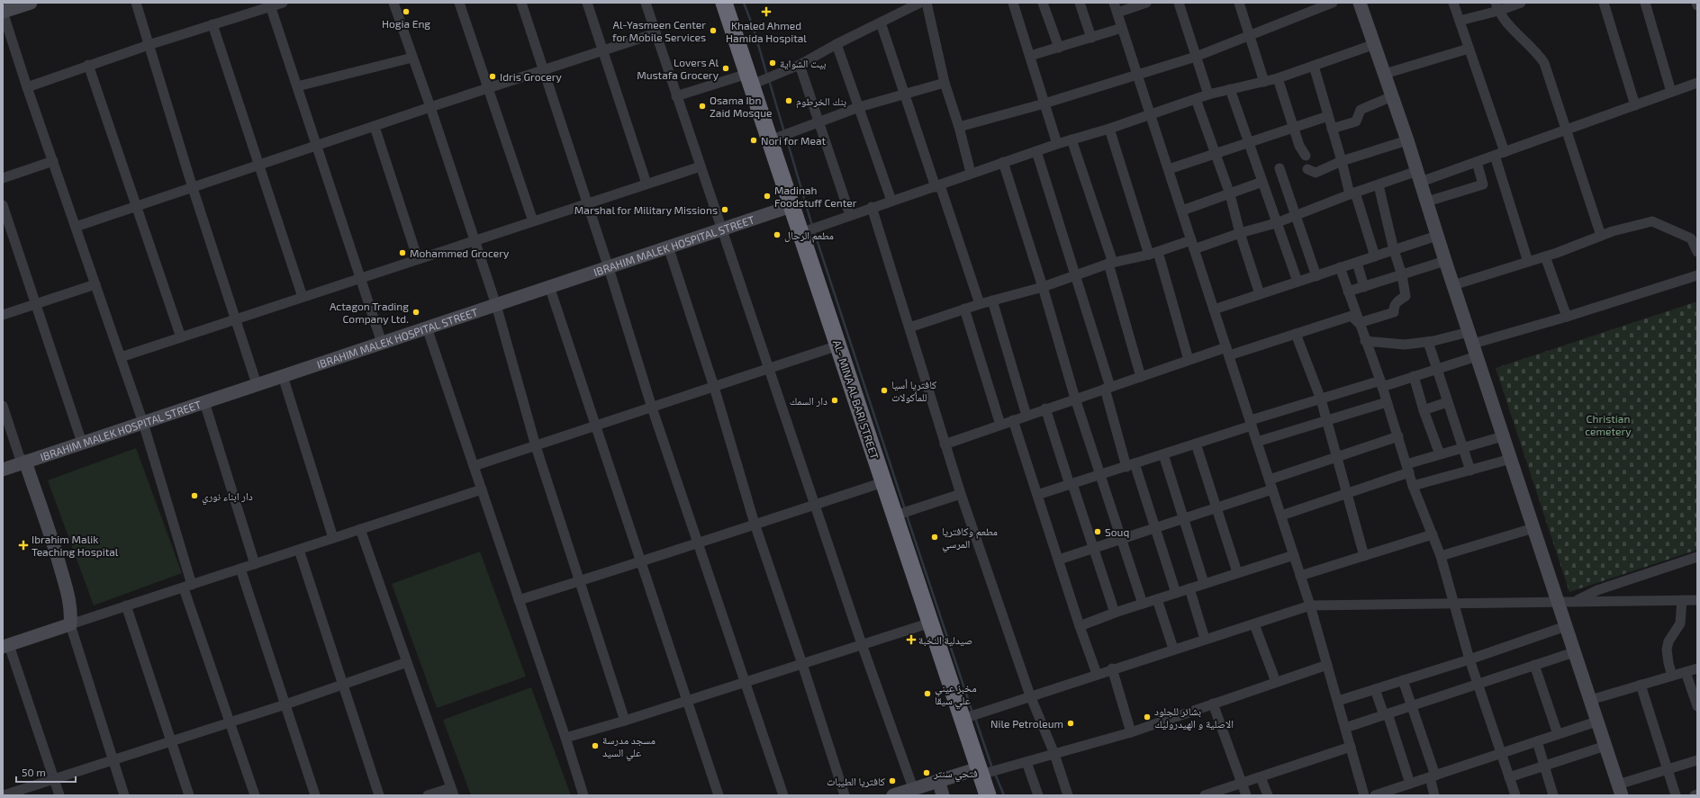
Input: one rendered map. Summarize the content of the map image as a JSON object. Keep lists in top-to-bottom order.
{
  "streets": {
    "highway": ["AL- MINA AL BARI STREET"],
    "street": ["IBRAHIM MALEK HOSPITAL STREET"]
  },
  "crossings": [
    ["IBRAHIM MALEK HOSPITAL STREET", "AL- MINA AL BARI STREET"]
  ],
  "parks": ["Christian cemetery"],
  "places": {
    "other": [
      "Hogia Eng",
      "Al-Yasmeen Center for Mobile Services",
      "بيت الشواية",
      "Lovers Al Mustafa Grocery",
      "Idris Grocery",
      "بنك الخرطوم",
      "Osama Ibn Zaid Mosque",
      "Nori for Meat",
      "Madinah Foodstuff Center",
      "Marshal for Military Missions",
      "مطعم الرحال",
      "Mohammed Grocery",
      "Actagon Trading Company Ltd.",
      "كافتريا أسيا للمأكولات",
      "دار السمك",
      "دار ابناء نوري",
      "Souq",
      "مطعم وكافتريا المرسي",
      "مخبز عيني علي سيقا",
      "بشائر للجلود الاصلية و الهيدروليك",
      "Nile Petroleum",
      "مسجد مدرسة علي السيد",
      "فتحي سنتر",
      "كافتريا الطيبات"
    ],
    "health": ["Khaled Ahmed Hamida Hospital", "Ibrahim Malik Teaching Hospital", "صيدلية النخبة"]
  },
  "scale_bar": "50 m"
}
